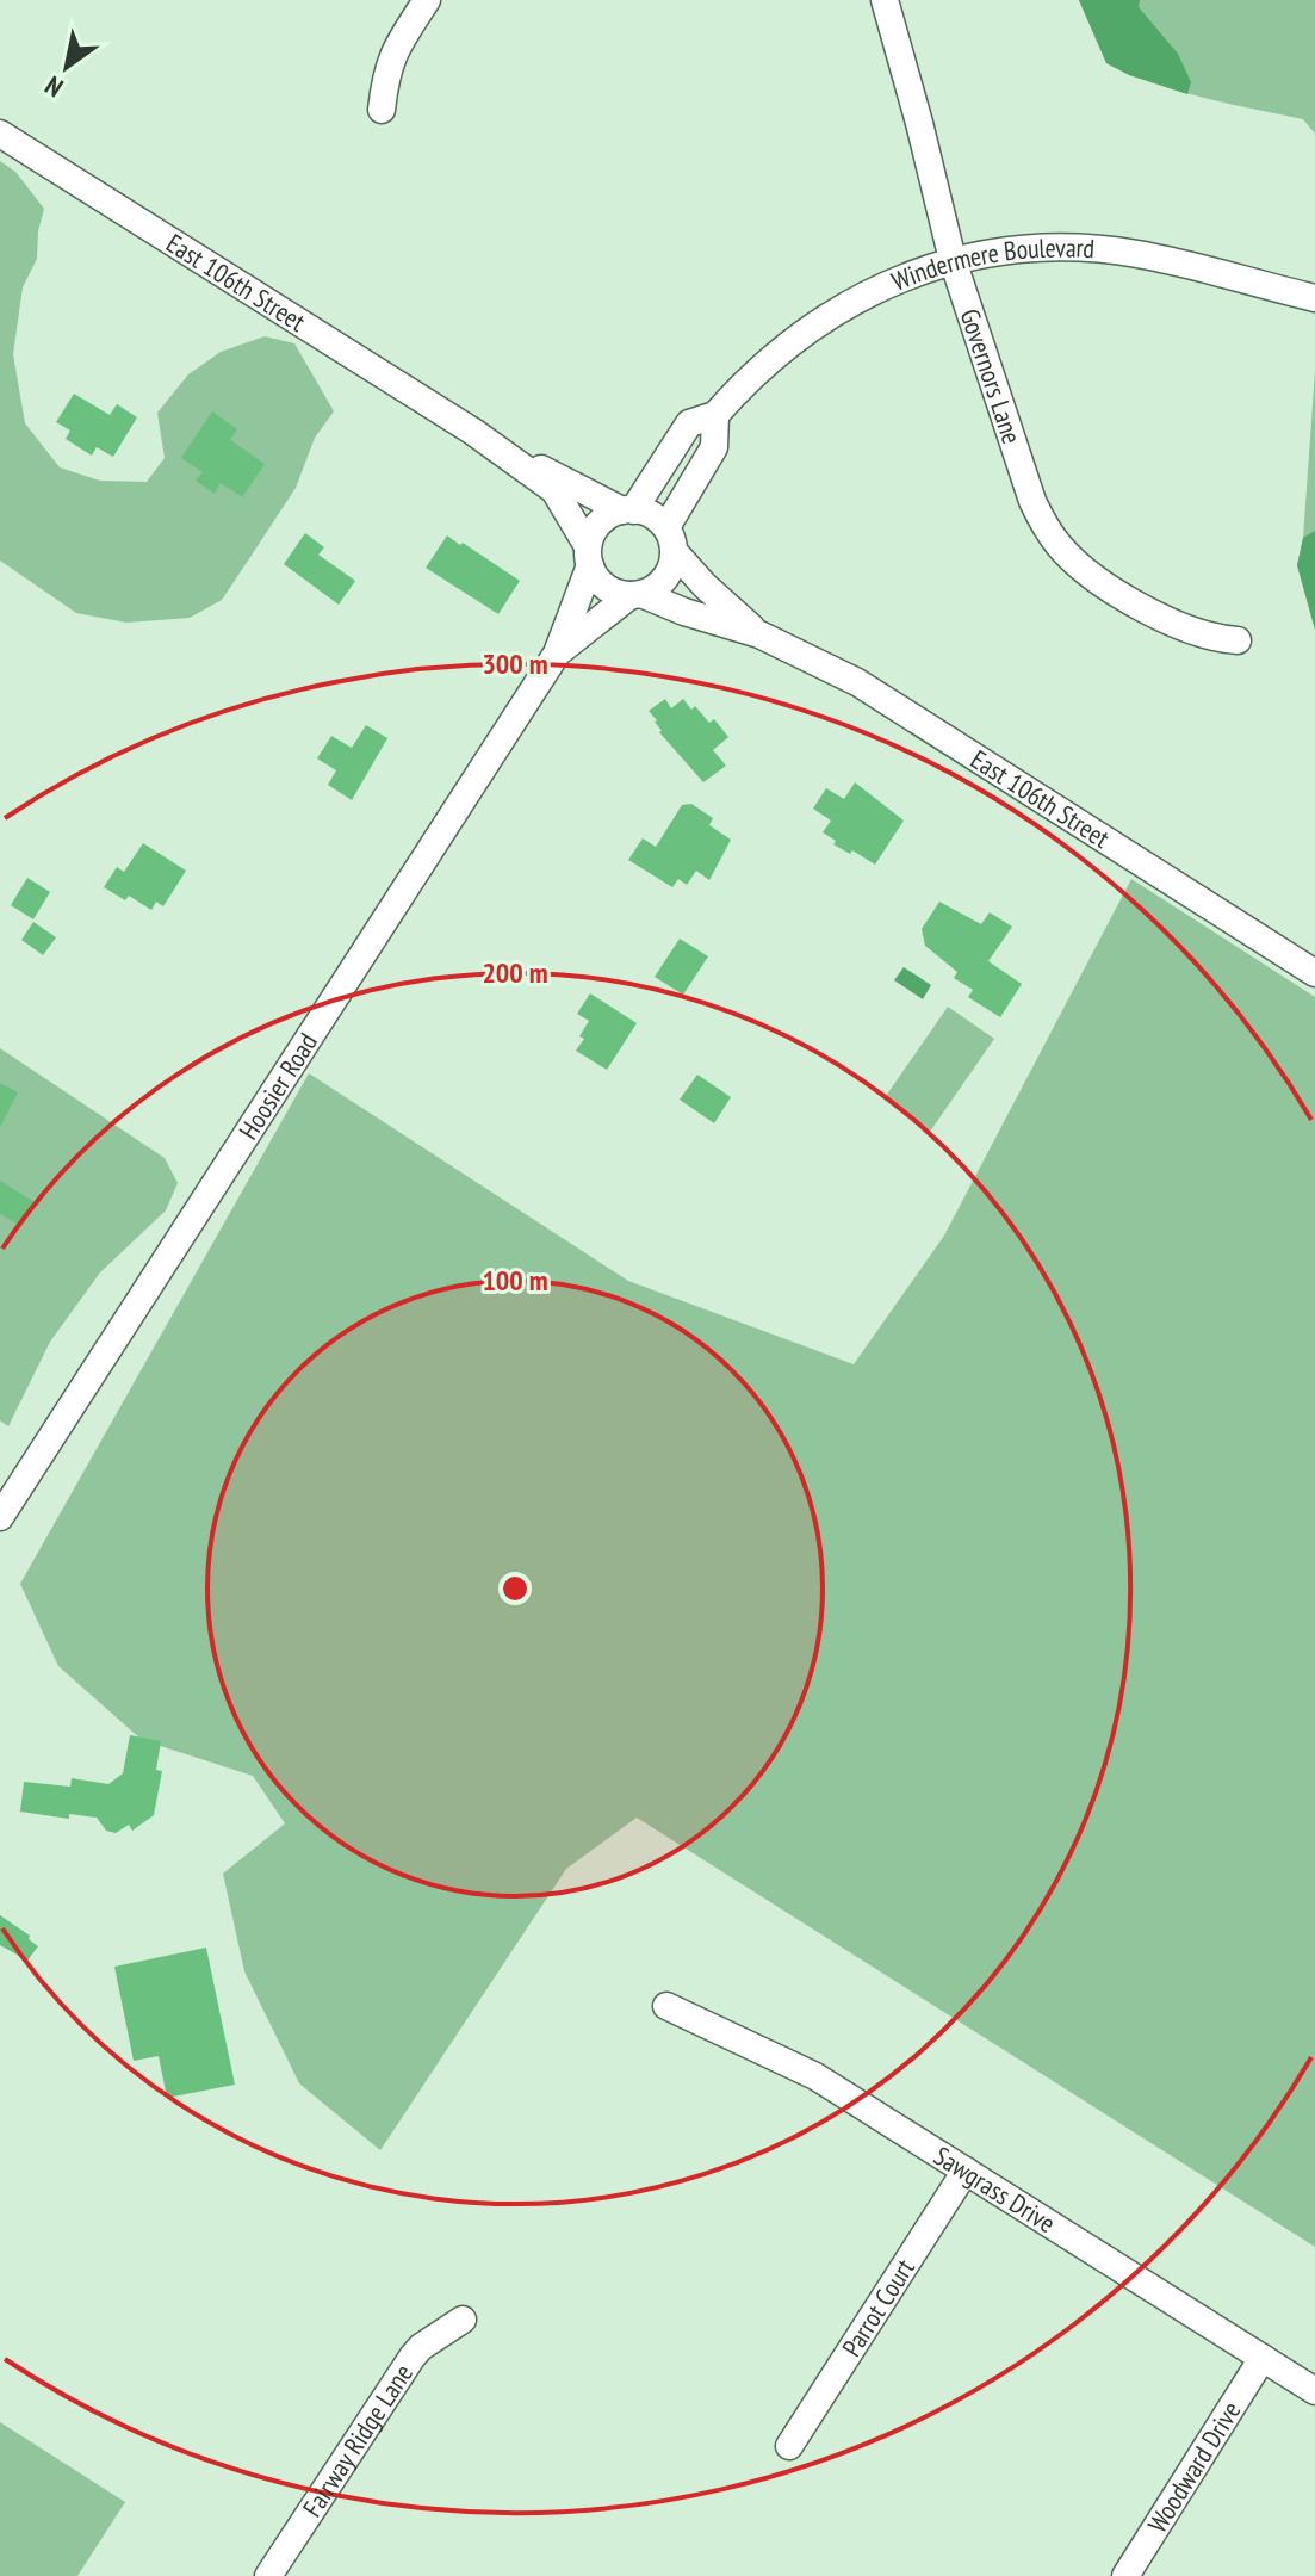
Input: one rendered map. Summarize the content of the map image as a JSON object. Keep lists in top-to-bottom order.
{
  "streets": {
    "street": [
      "Windermere Boulevard",
      "East 106th Street",
      "Governors Lane",
      "Hoosier Road",
      "Sawgrass Drive",
      "Parrot Court",
      "Fairway Ridge Lane",
      "Woodward Drive"
    ]
  },
  "crossings": [
    ["Windermere Boulevard", "East 106th Street"],
    ["Windermere Boulevard", "Governors Lane"],
    ["Windermere Boulevard", "Hoosier Road"],
    ["East 106th Street", "Hoosier Road"],
    ["Sawgrass Drive", "Parrot Court"],
    ["Sawgrass Drive", "Woodward Drive"]
  ],
  "north": "bottom left",
  "rings": ["300 m", "200 m", "100 m"]
}
